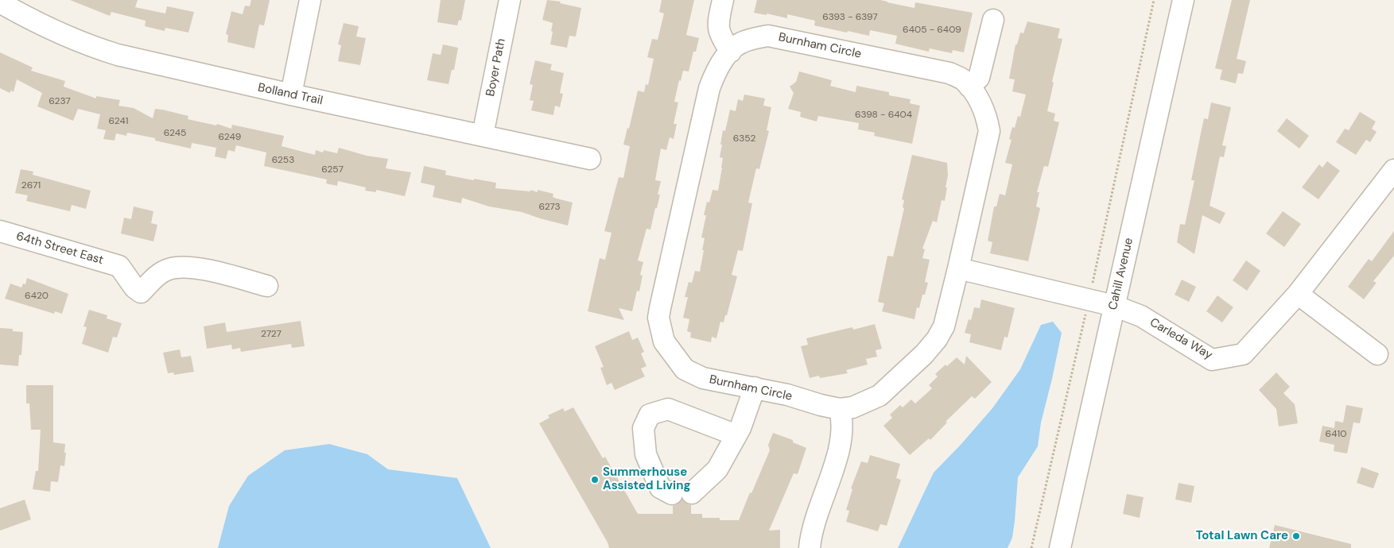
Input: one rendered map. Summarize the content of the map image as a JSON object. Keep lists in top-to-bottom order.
{
  "streets": {
    "street": [
      "Burnham Circle",
      "Boyer Path",
      "Bolland Trail",
      "64th Street East",
      "Cahill Avenue",
      "Carleda Way"
    ]
  },
  "crossings": [
    ["Burnham Circle", "Carleda Way"],
    ["Boyer Path", "Bolland Trail"],
    ["Cahill Avenue", "Carleda Way"]
  ],
  "places": ["Summerhouse Assisted Living", "Total Lawn Care"],
  "house_numbers": [
    "6393 - 6397",
    "6405 - 6409",
    "6237",
    "6398 - 6404",
    "6241",
    "6245",
    "6249",
    "6352",
    "6253",
    "6257",
    "2671",
    "6273",
    "6420",
    "2727",
    "6410"
  ]
}
